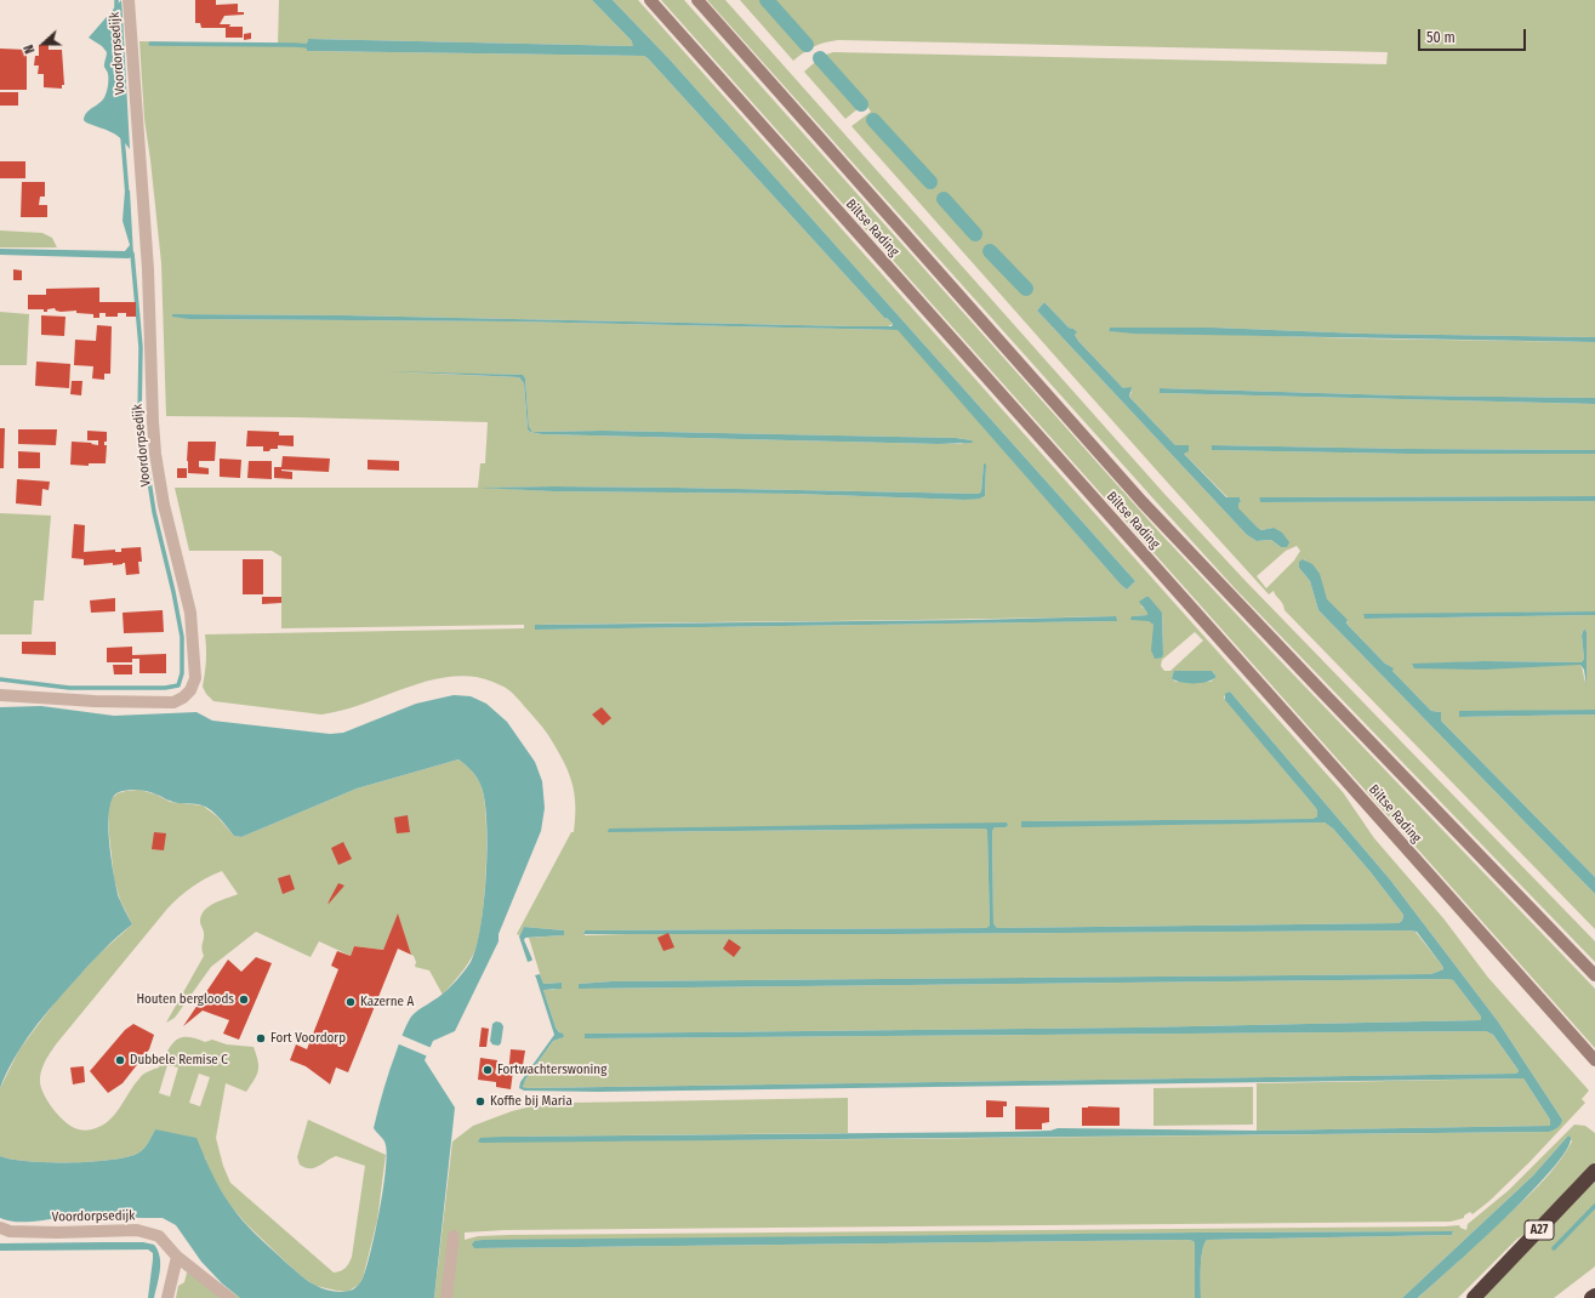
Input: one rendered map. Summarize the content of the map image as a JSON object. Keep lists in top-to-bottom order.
{
  "streets": {
    "highway": ["A27"],
    "main road": ["Biltse Rading"],
    "street": ["Voordorpsedijk"]
  },
  "places": [
    "Houten bergloods",
    "Kazerne A",
    "Fort Voordorp",
    "Dubbele Remise C",
    "Fortwachterswoning",
    "Koffie bij Maria"
  ],
  "scale_bar": "50 m",
  "north": "left"
}
